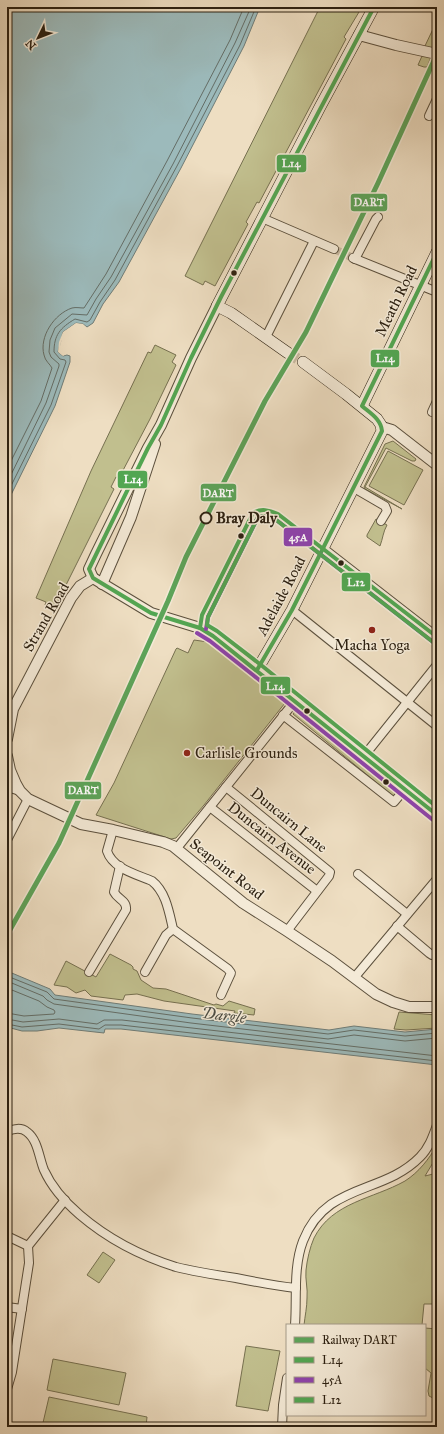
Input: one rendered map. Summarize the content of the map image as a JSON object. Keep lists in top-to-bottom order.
{
  "streets": {
    "main road": ["Meath Road", "Adelaide Road", "Strand Road"],
    "street": ["Duncairn Lane", "Duncairn Avenue", "Seapoint Road"]
  },
  "crossings": [
    ["Duncairn Lane", "Duncairn Avenue"]
  ],
  "water": ["Dargle"],
  "places": ["Bray Daly", "Macha Yoga", "Carlisle Grounds"],
  "lines": [
    "transit line L14",
    "rail line DART",
    "transit line 45A",
    "transit line L12"
  ],
  "legend": [
    "Railway DART",
    "L14",
    "45A",
    "L12"
  ],
  "north": "bottom left"
}
